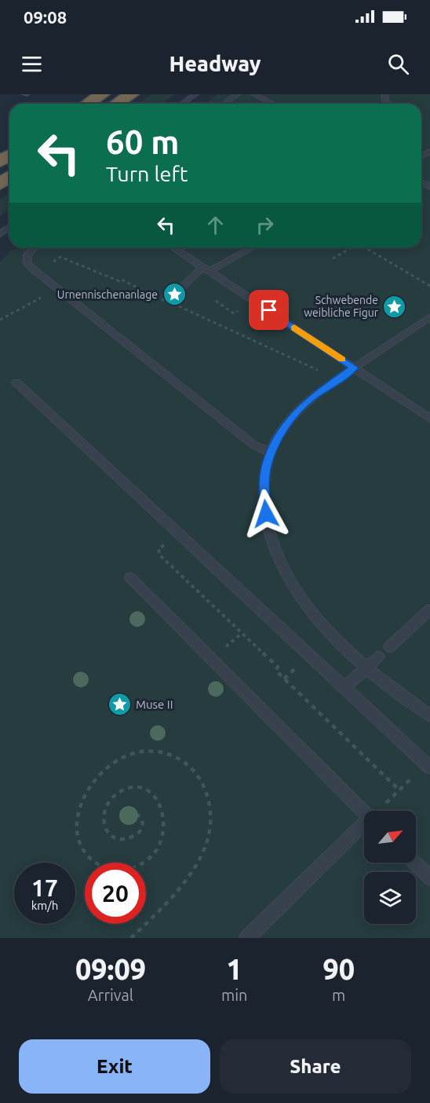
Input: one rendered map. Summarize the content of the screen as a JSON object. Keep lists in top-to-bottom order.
{
  "places": {
    "place": ["Urnennischenanlage", "Schwebende weibliche Figur", "Muse II"]
  },
  "north": "top right",
  "page": {
    "status": "09:08",
    "header": "Headway",
    "turn": ["60 m", "Turn left"],
    "speed": "17 km/h",
    "limit": "20",
    "eta": [
      "09:09",
      "Arrival",
      "1",
      "min",
      "90",
      "m"
    ],
    "buttons": ["Exit", "Share"]
  }
}
